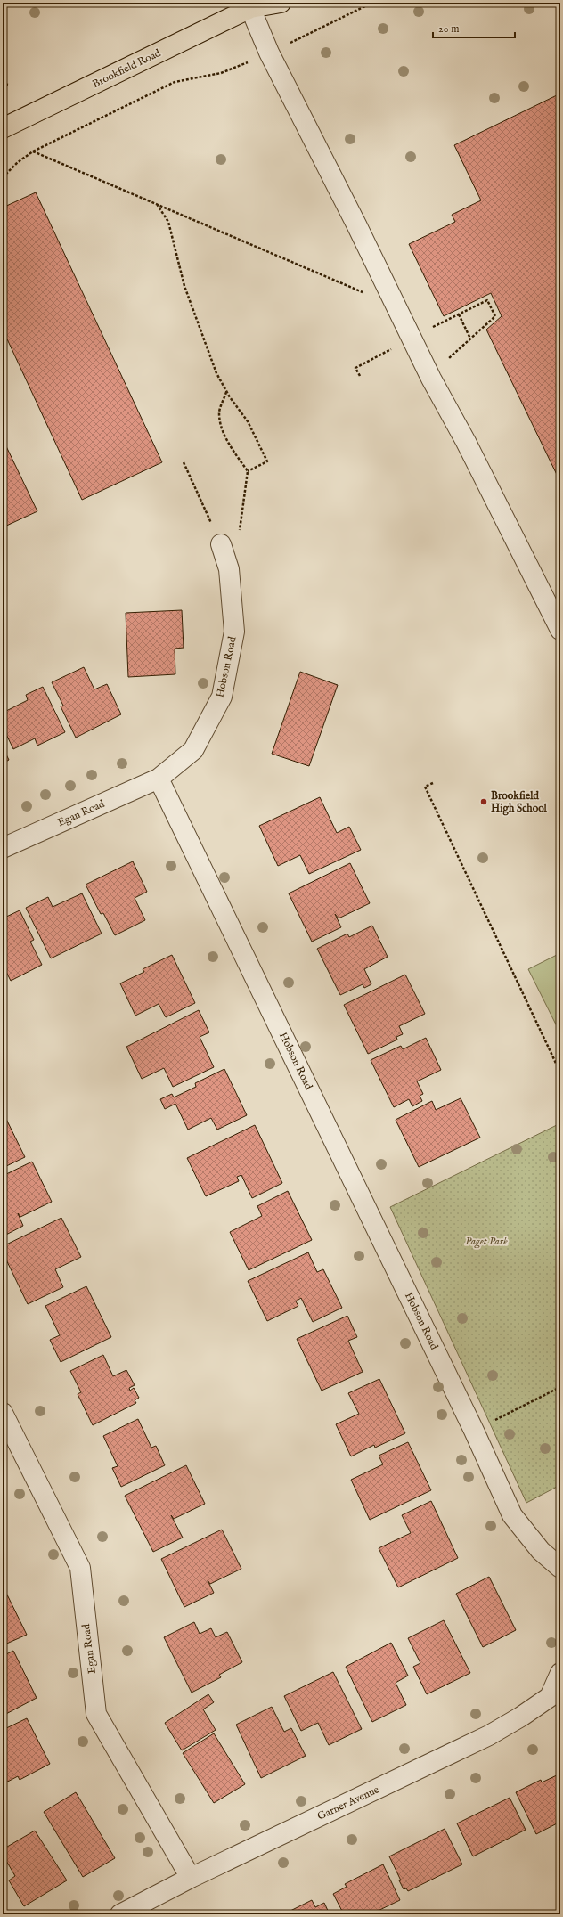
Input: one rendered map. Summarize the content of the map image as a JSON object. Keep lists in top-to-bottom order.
{
  "streets": {
    "main road": ["Brookfield Road"],
    "street": ["Hobson Road", "Egan Road", "Garner Avenue"]
  },
  "crossings": [
    ["Hobson Road", "Egan Road"],
    ["Egan Road", "Garner Avenue"]
  ],
  "parks": ["Paget Park"],
  "places": ["Brookfield High School"],
  "scale_bar": "20 m"
}
